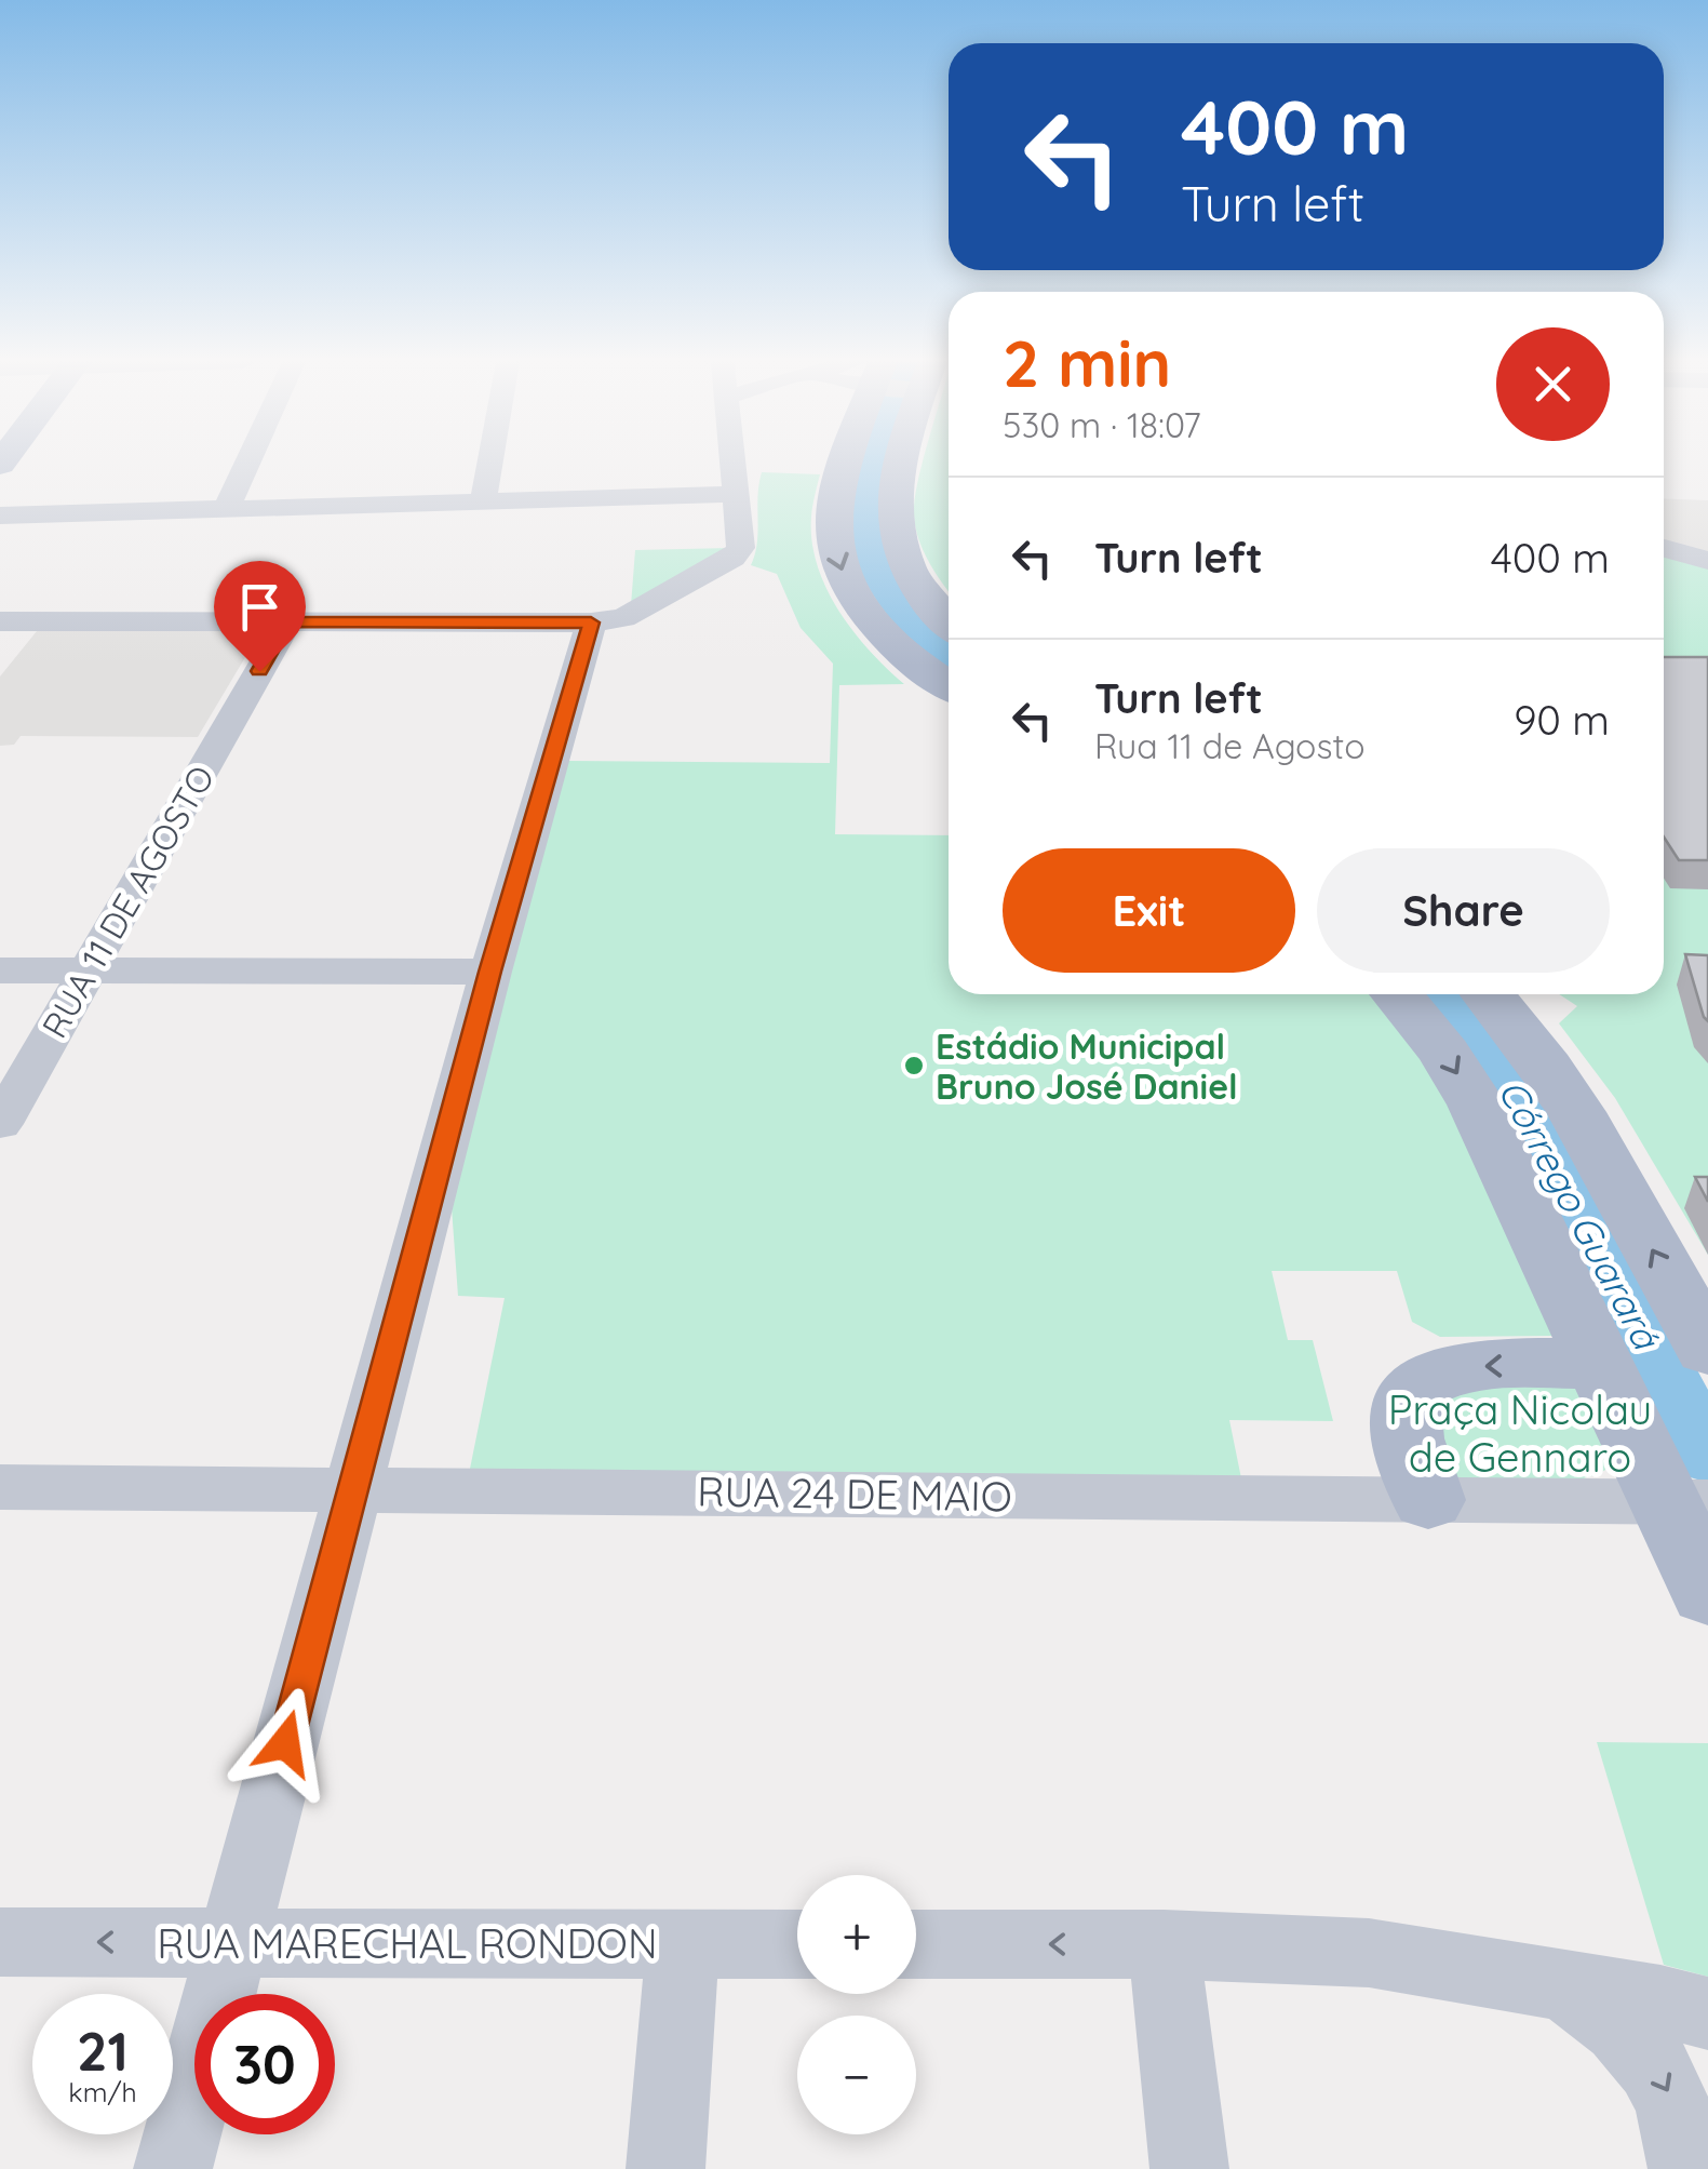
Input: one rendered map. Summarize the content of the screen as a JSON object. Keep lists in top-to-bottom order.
{
  "streets": {
    "street": ["RUA 11 DE AGOSTO", "RUA 24 DE MAIO", "RUA MARECHAL RONDON"]
  },
  "water": ["Córrego Guarará"],
  "parks": ["Praça Nicolau de Gennaro"],
  "places": ["Estádio Municipal Bruno José Daniel"],
  "page": {
    "turn": ["400 m", "Turn left"],
    "heading": ["2 min", "530 m · 18:07"],
    "list": [
      {
        "name": "Turn left",
        "value": "400 m"
      },
      {
        "name": "Turn left",
        "note": "Rua 11 de Agosto",
        "value": "90 m"
      }
    ],
    "buttons": ["Exit", "Share"],
    "map_buttons": ["+", "−"],
    "speed": "21 km/h",
    "limit": "30"
  }
}
